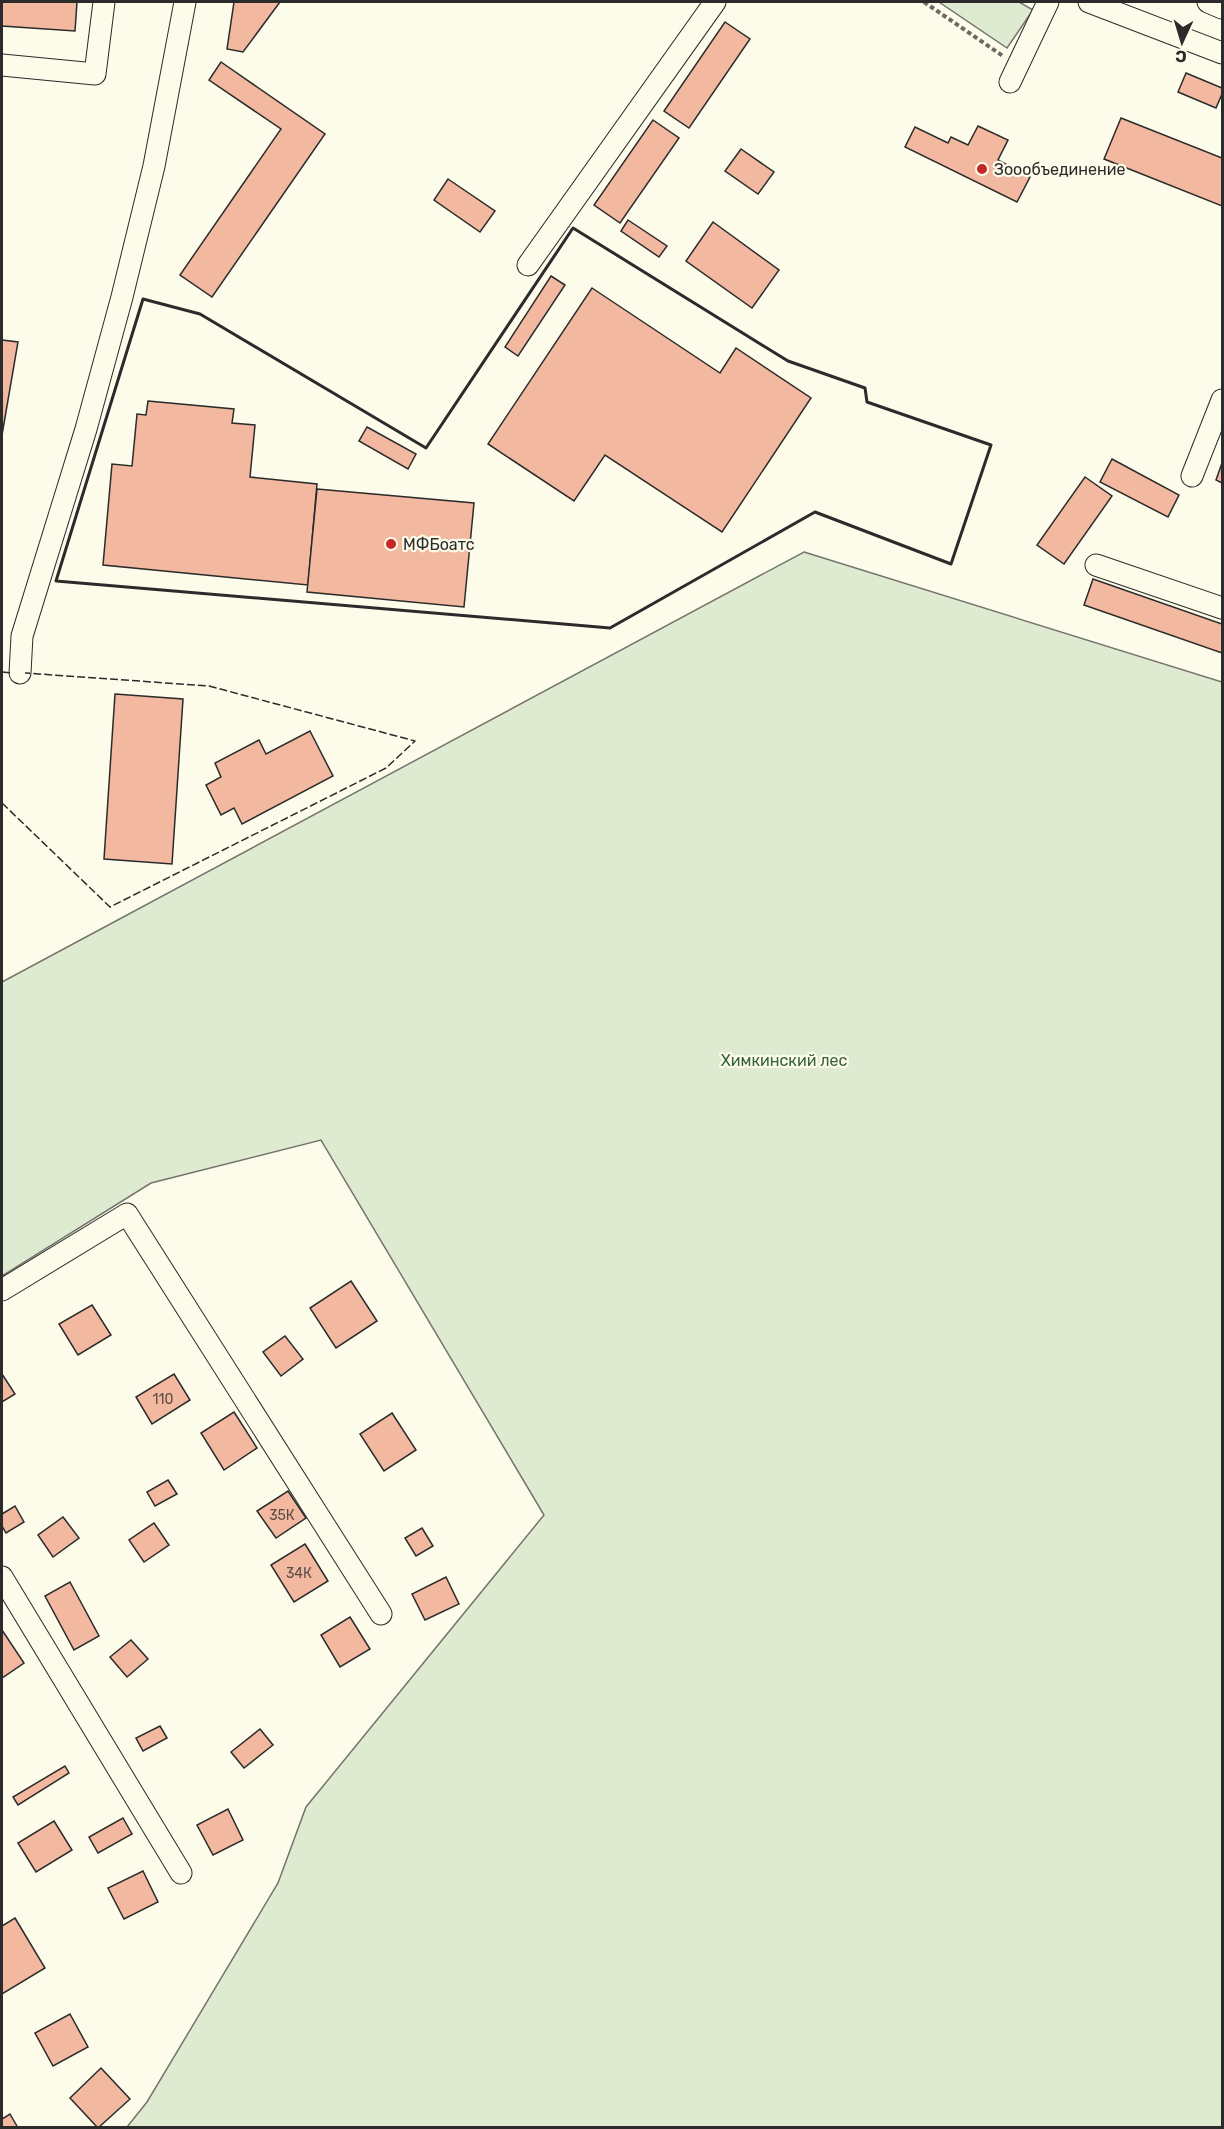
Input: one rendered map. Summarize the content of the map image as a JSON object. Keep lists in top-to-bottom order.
{
  "parks": ["Химкинский лес"],
  "places": ["Зоообъединение", "МФБоатс"],
  "house_numbers": ["110", "35К", "34К"],
  "north": "bottom"
}
